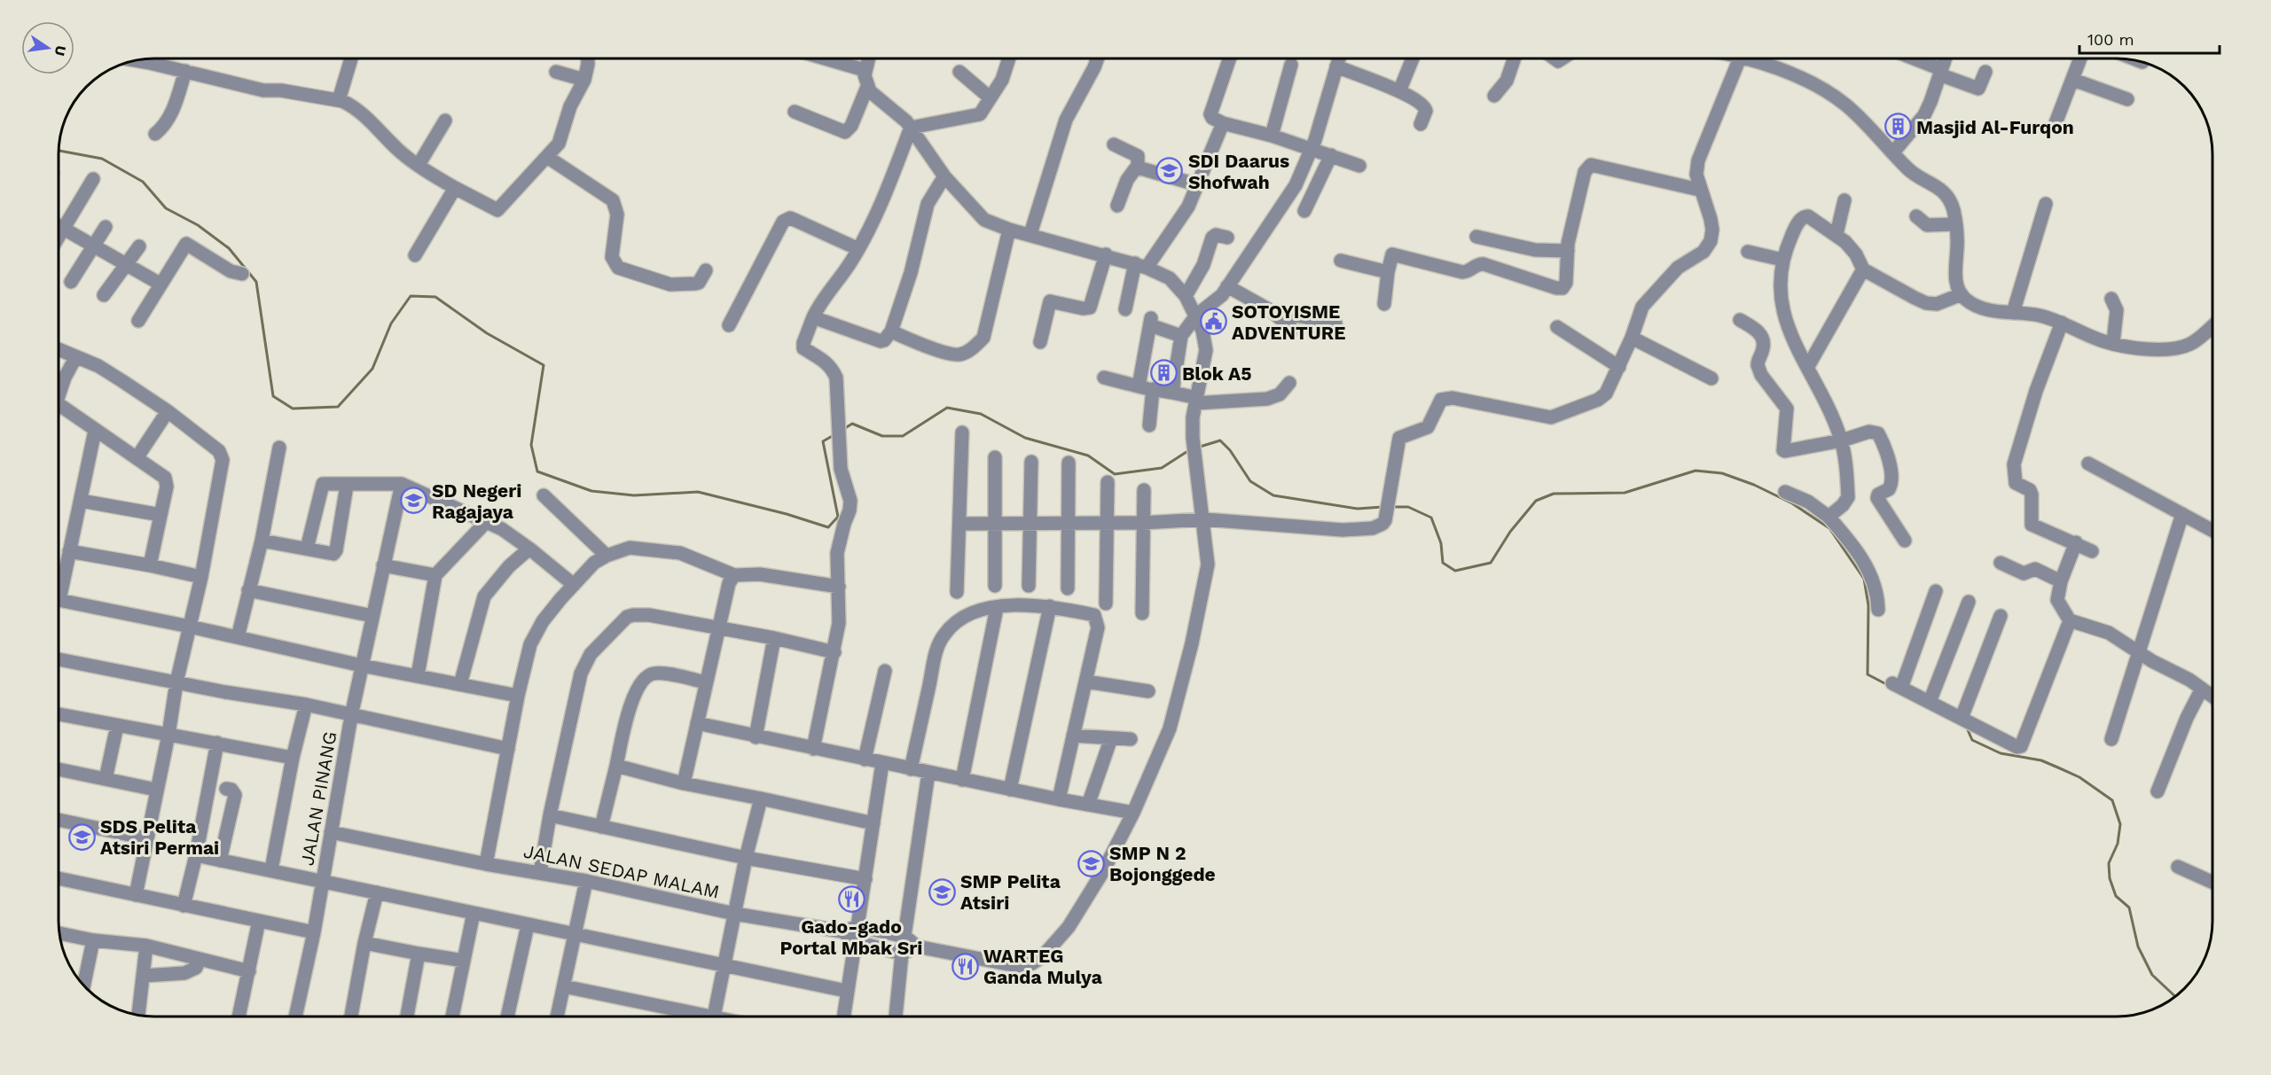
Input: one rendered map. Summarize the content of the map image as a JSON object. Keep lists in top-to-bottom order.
{
  "streets": {
    "street": ["JALAN PINANG", "JALAN SEDAP MALAM"]
  },
  "crossings": [
    ["JALAN PINANG", "JALAN SEDAP MALAM"]
  ],
  "places": {
    "building": ["Masjid Al-Furqon", "Blok A5"],
    "school or university": [
      "SDI Daarus Shofwah",
      "SD Negeri Ragajaya",
      "SDS Pelita Atsiri Permai",
      "SMP N 2 Bojonggede",
      "SMP Pelita Atsiri"
    ],
    "public building": ["SOTOYISME ADVENTURE"],
    "restaurant": ["Gado-gado Portal Mbak Sri", "WARTEG Ganda Mulya"]
  },
  "scale_bar": "100 m",
  "north": "right"
}
